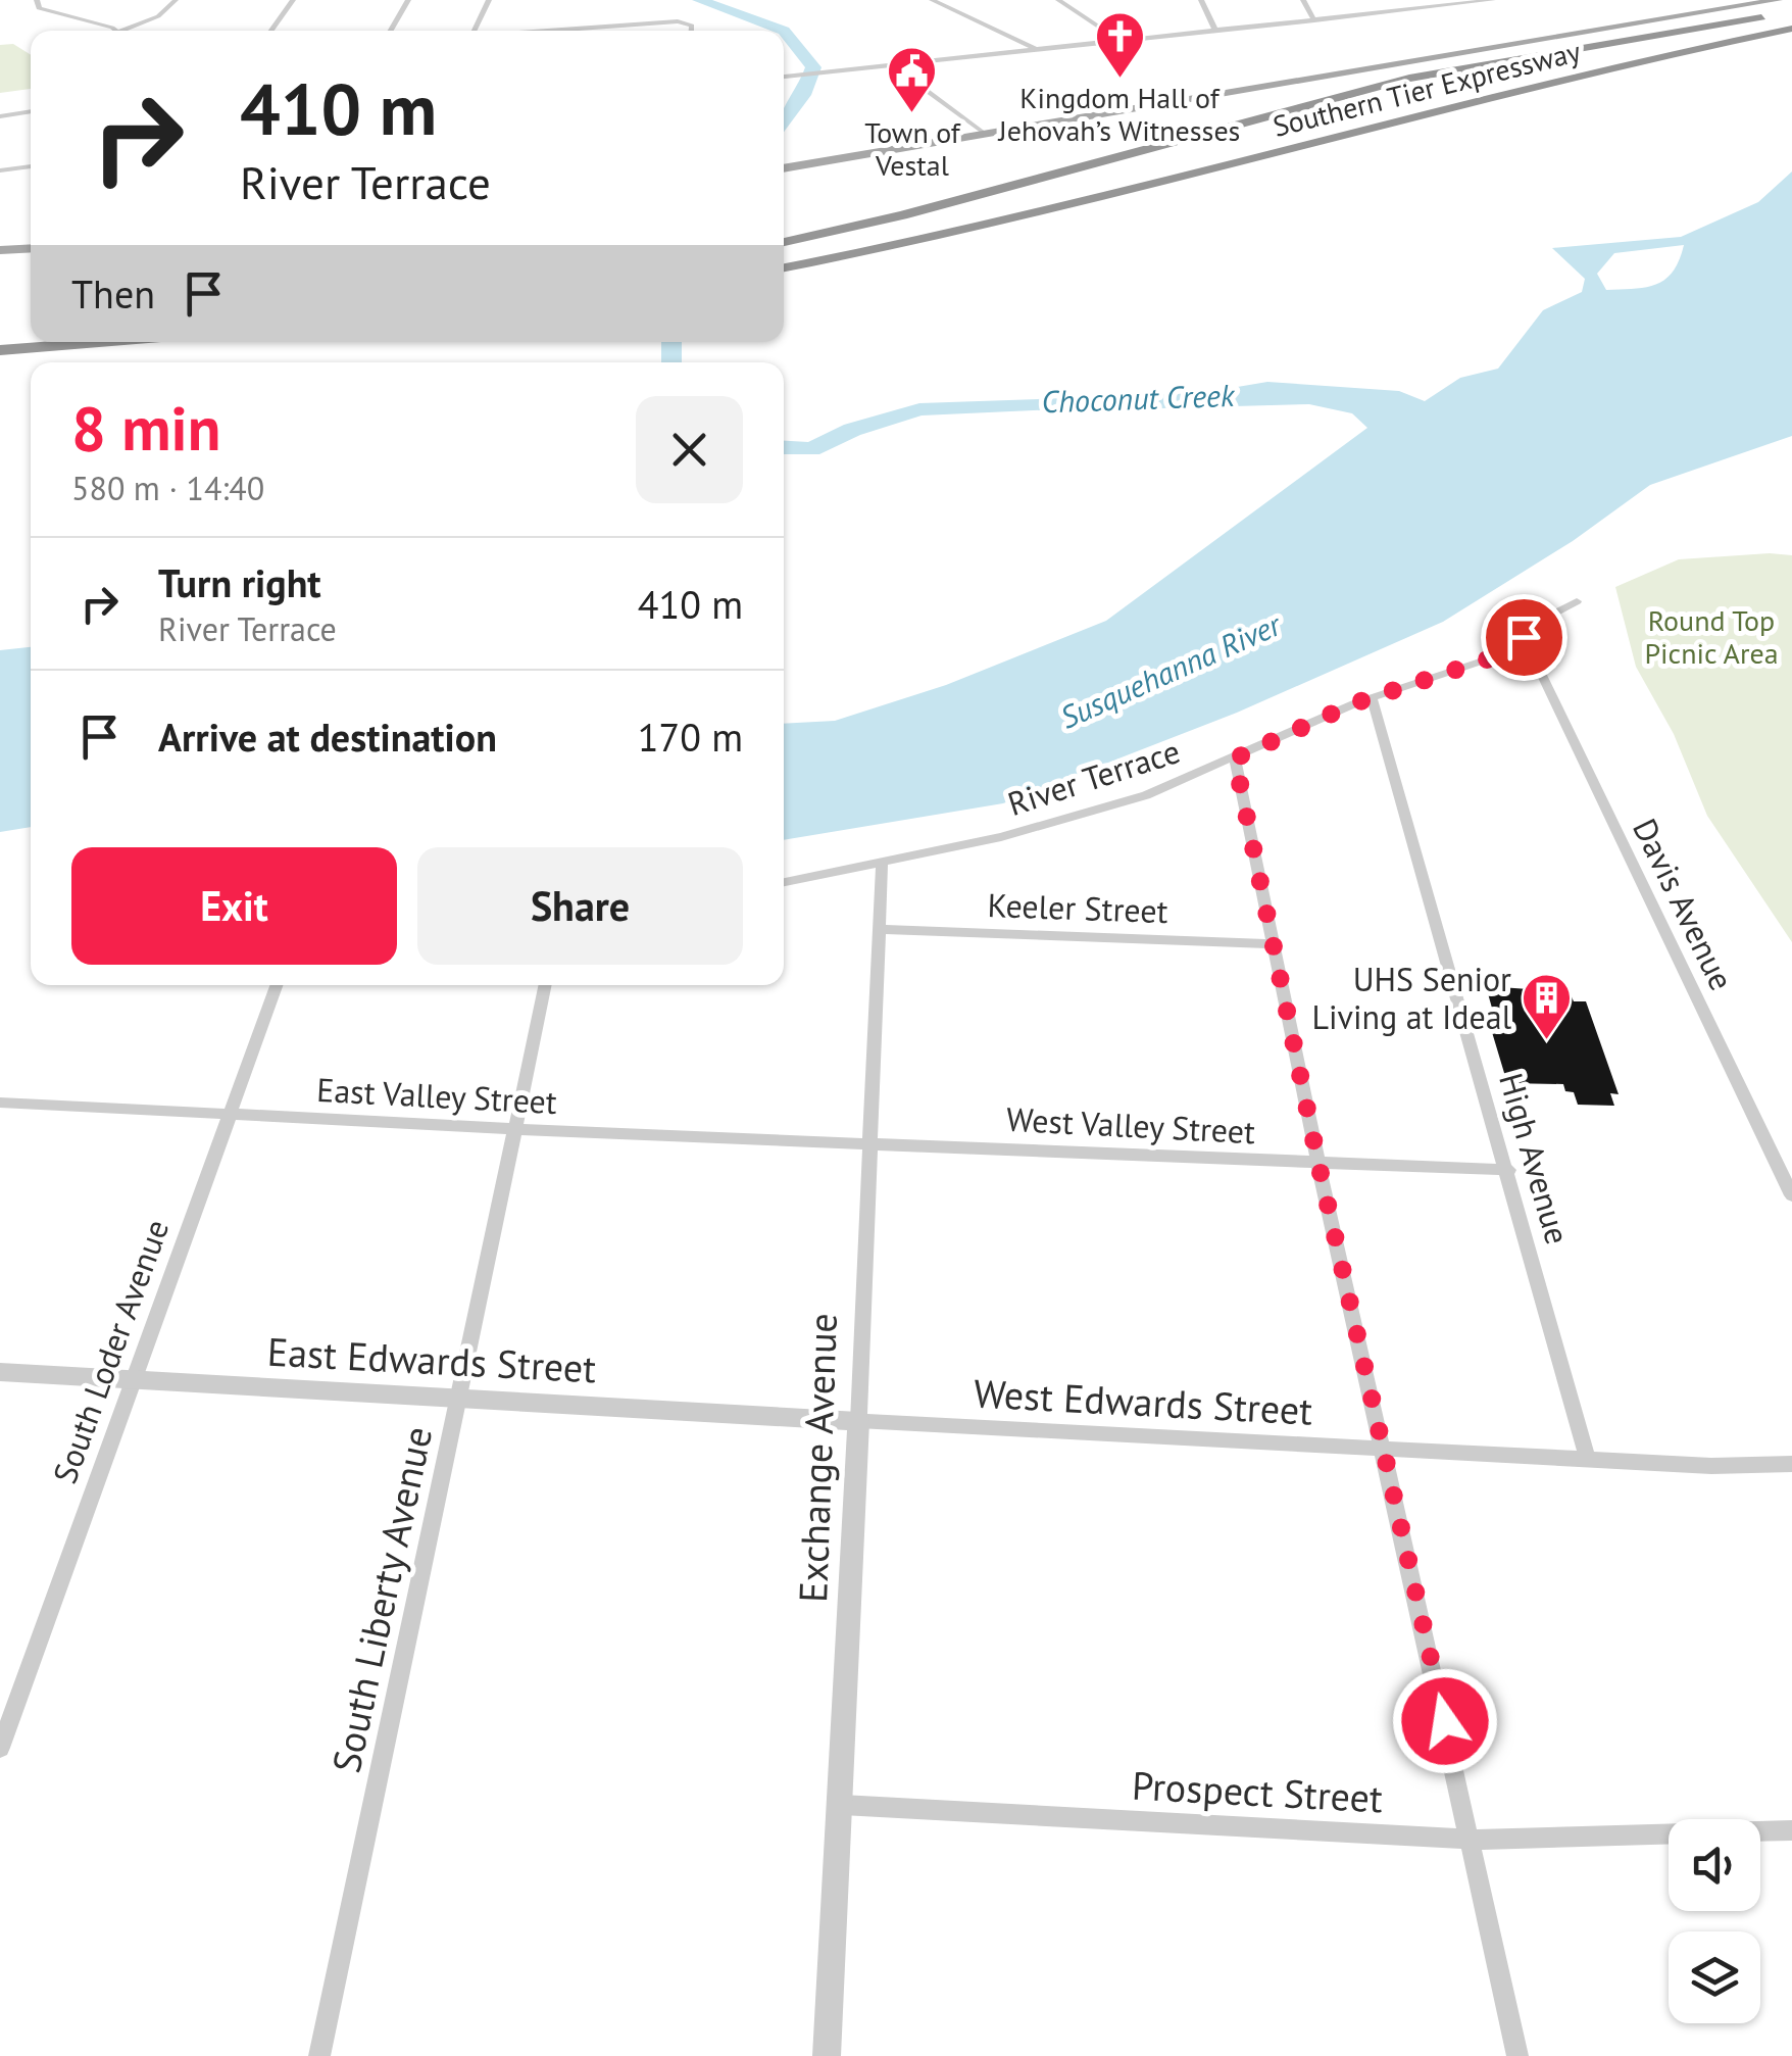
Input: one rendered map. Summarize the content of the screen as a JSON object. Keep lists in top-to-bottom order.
{
  "streets": {
    "highway": ["Southern Tier Expressway"],
    "street": [
      "River Terrace",
      "Davis Avenue",
      "Keeler Street",
      "East Valley Street",
      "West Valley Street",
      "High Avenue",
      "South Loder Avenue",
      "East Edwards Street",
      "West Edwards Street",
      "Exchange Avenue",
      "South Liberty Avenue",
      "Prospect Street"
    ]
  },
  "crossings": [
    ["River Terrace", "Davis Avenue"],
    ["River Terrace", "High Avenue"],
    ["River Terrace", "Exchange Avenue"],
    ["Keeler Street", "Exchange Avenue"],
    ["East Valley Street", "West Valley Street"],
    ["East Valley Street", "South Loder Avenue"],
    ["East Valley Street", "Exchange Avenue"],
    ["East Valley Street", "South Liberty Avenue"],
    ["West Valley Street", "High Avenue"],
    ["West Valley Street", "Exchange Avenue"],
    ["High Avenue", "West Edwards Street"],
    ["South Loder Avenue", "East Edwards Street"],
    ["East Edwards Street", "West Edwards Street"],
    ["East Edwards Street", "Exchange Avenue"],
    ["East Edwards Street", "South Liberty Avenue"],
    ["West Edwards Street", "Exchange Avenue"],
    ["Exchange Avenue", "Prospect Street"]
  ],
  "water": ["Choconut Creek", "Susquehanna River"],
  "parks": ["Round Top Picnic Area"],
  "places": {
    "church": ["Kingdom Hall of Jehovah’s Witnesses"],
    "public building": ["Town of Vestal"],
    "building": ["UHS Senior Living at Ideal"]
  },
  "page": {
    "turn": ["410 m", "River Terrace"],
    "then": "Then",
    "heading": ["8 min", "580 m · 14:40"],
    "list": [
      {
        "name": "Turn right",
        "note": "River Terrace",
        "value": "410 m"
      },
      {
        "name": "Arrive at destination",
        "value": "170 m"
      }
    ],
    "buttons": ["Exit", "Share"]
  }
}
